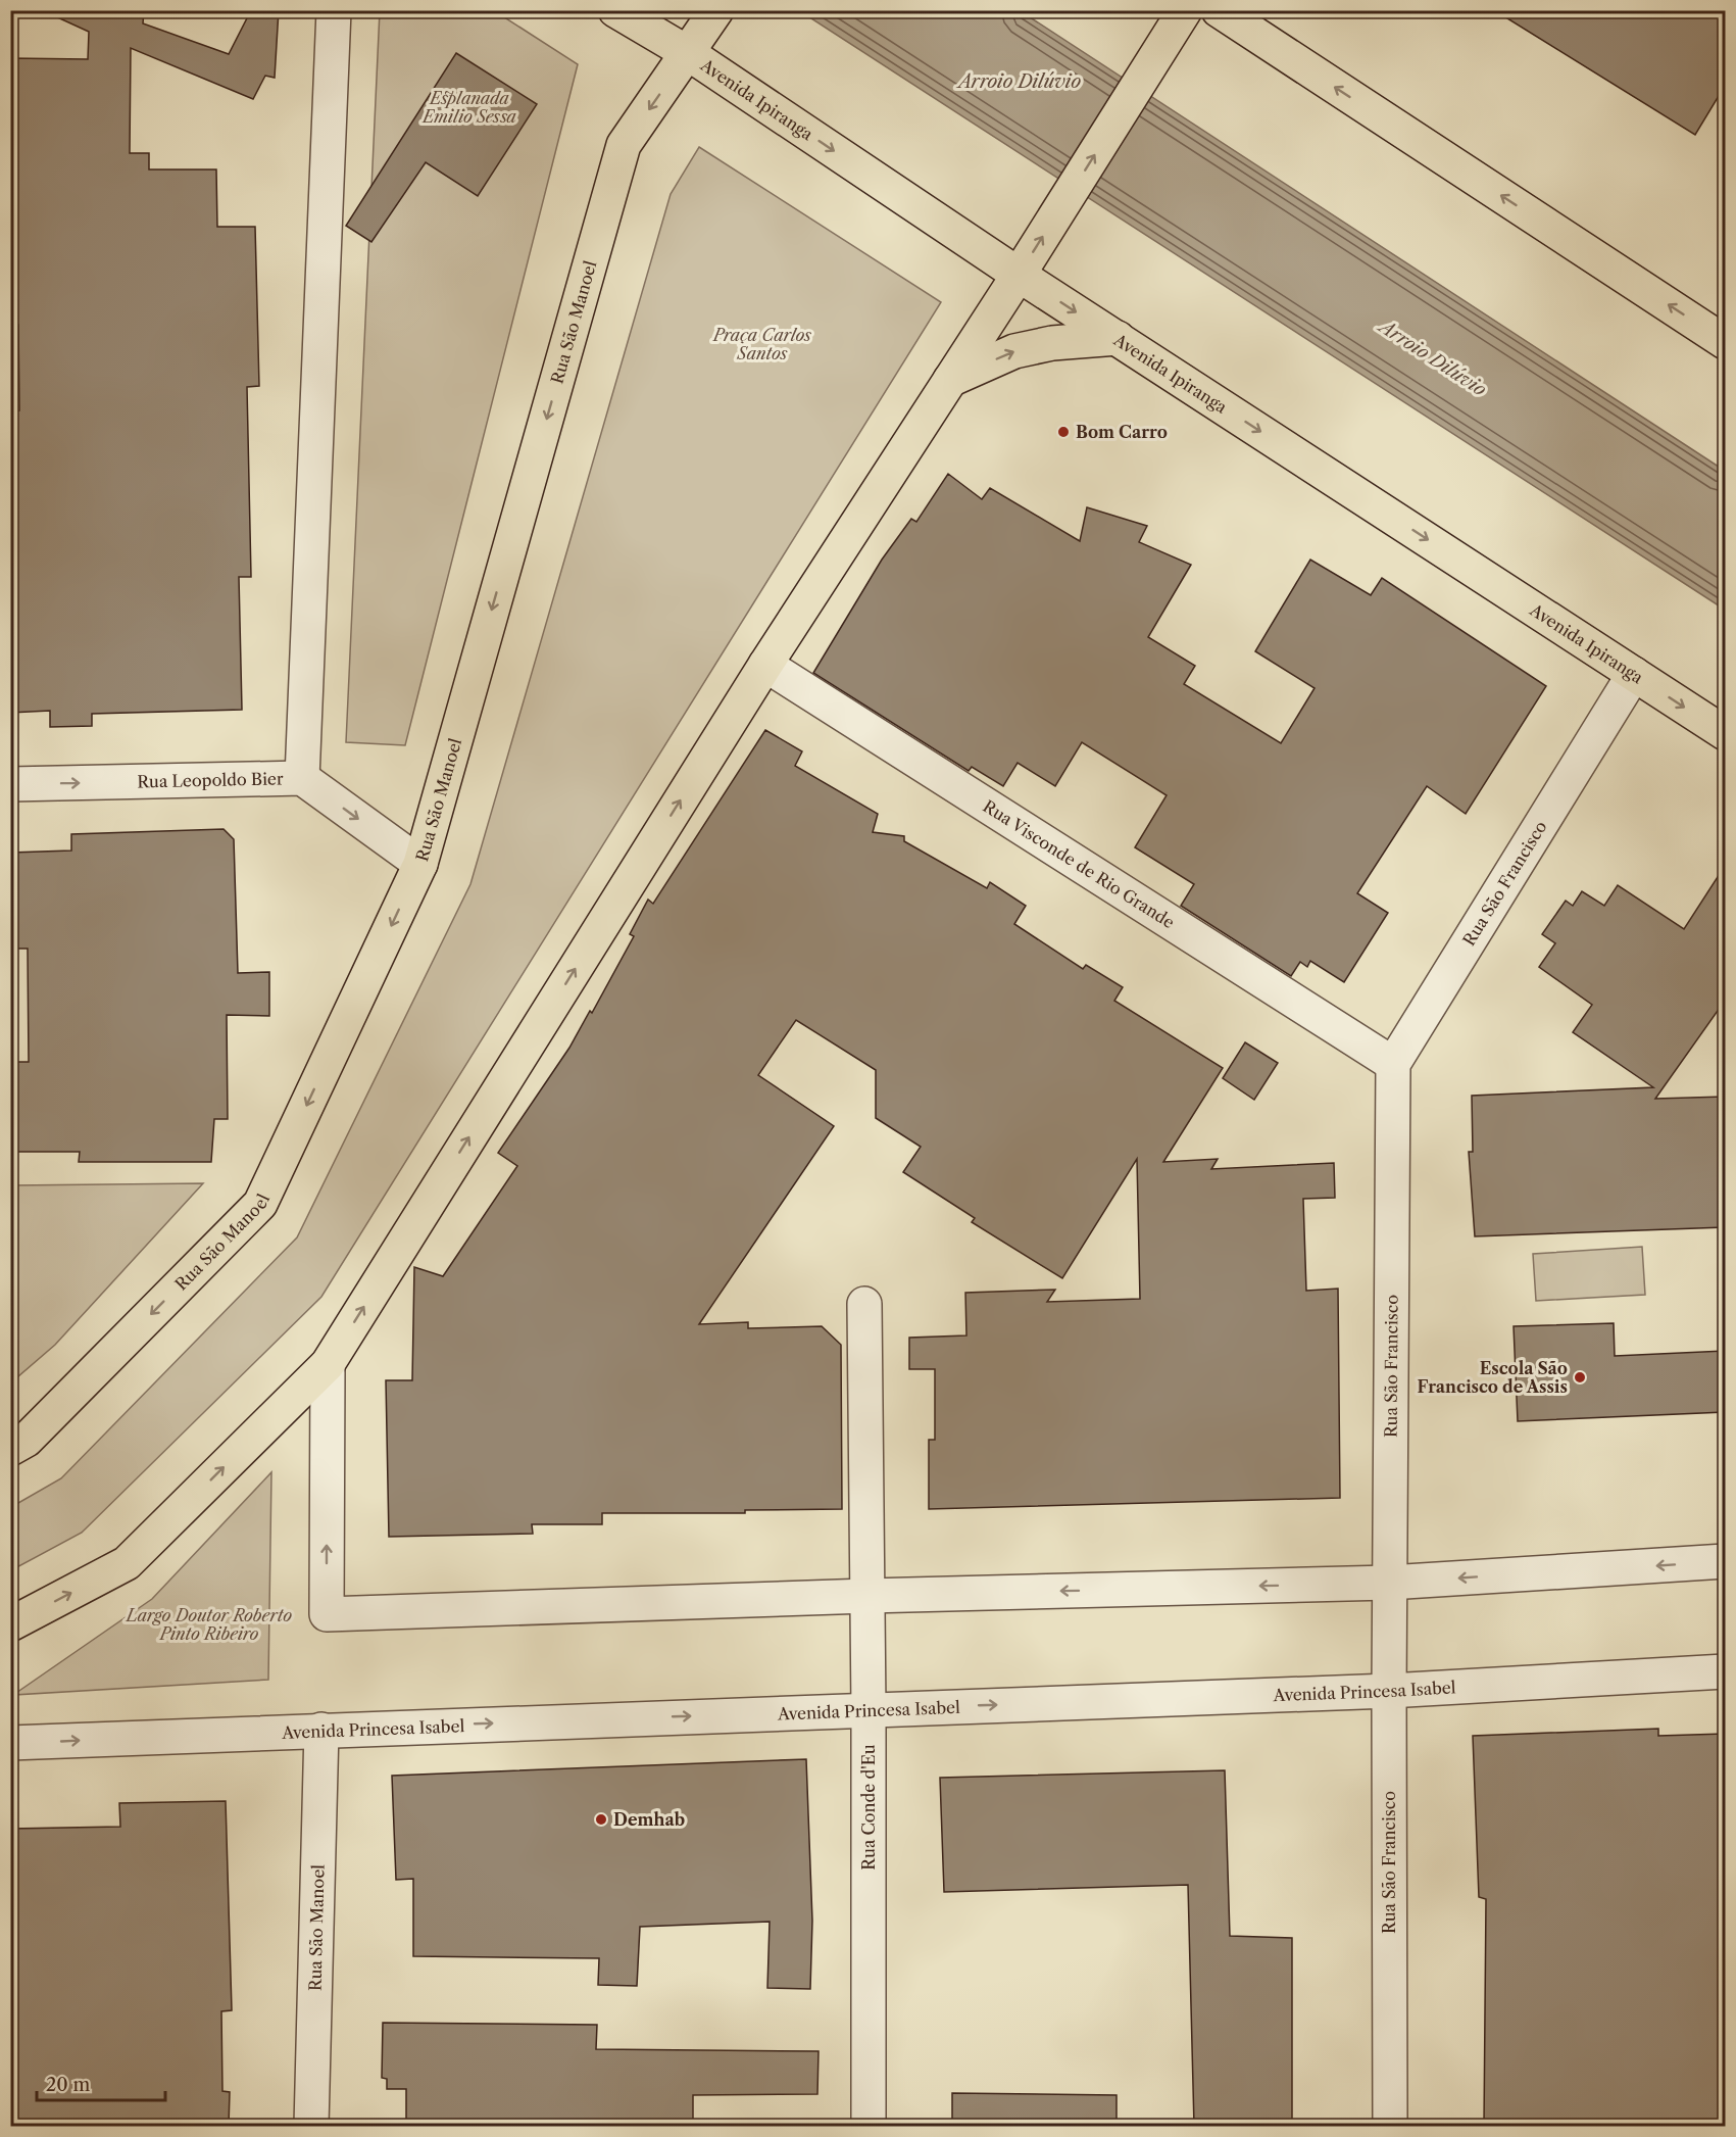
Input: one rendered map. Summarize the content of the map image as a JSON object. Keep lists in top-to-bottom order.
{
  "streets": {
    "main road": ["Avenida Ipiranga", "Rua São Manoel"],
    "street": [
      "Rua Leopoldo Bier",
      "Rua Visconde de Rio Grande",
      "Rua São Francisco",
      "Avenida Princesa Isabel",
      "Rua Conde d'Eu"
    ]
  },
  "crossings": [
    ["Avenida Ipiranga", "Rua São Manoel"],
    ["Avenida Ipiranga", "Rua São Francisco"],
    ["Rua São Manoel", "Rua Leopoldo Bier"],
    ["Rua São Manoel", "Avenida Princesa Isabel"],
    ["Rua Visconde de Rio Grande", "Rua São Francisco"],
    ["Rua São Francisco", "Avenida Princesa Isabel"],
    ["Avenida Princesa Isabel", "Rua Conde d'Eu"]
  ],
  "one_way": ["Avenida Ipiranga", "Rua Leopoldo Bier"],
  "water": ["Arroio Dilúvio"],
  "parks": ["Esplanada Emilio Sessa", "Praça Carlos Santos", "Largo Doutor Roberto Pinto Ribeiro"],
  "places": ["Bom Carro", "Escola São Francisco de Assis", "Demhab"],
  "scale_bar": "20 m"
}
